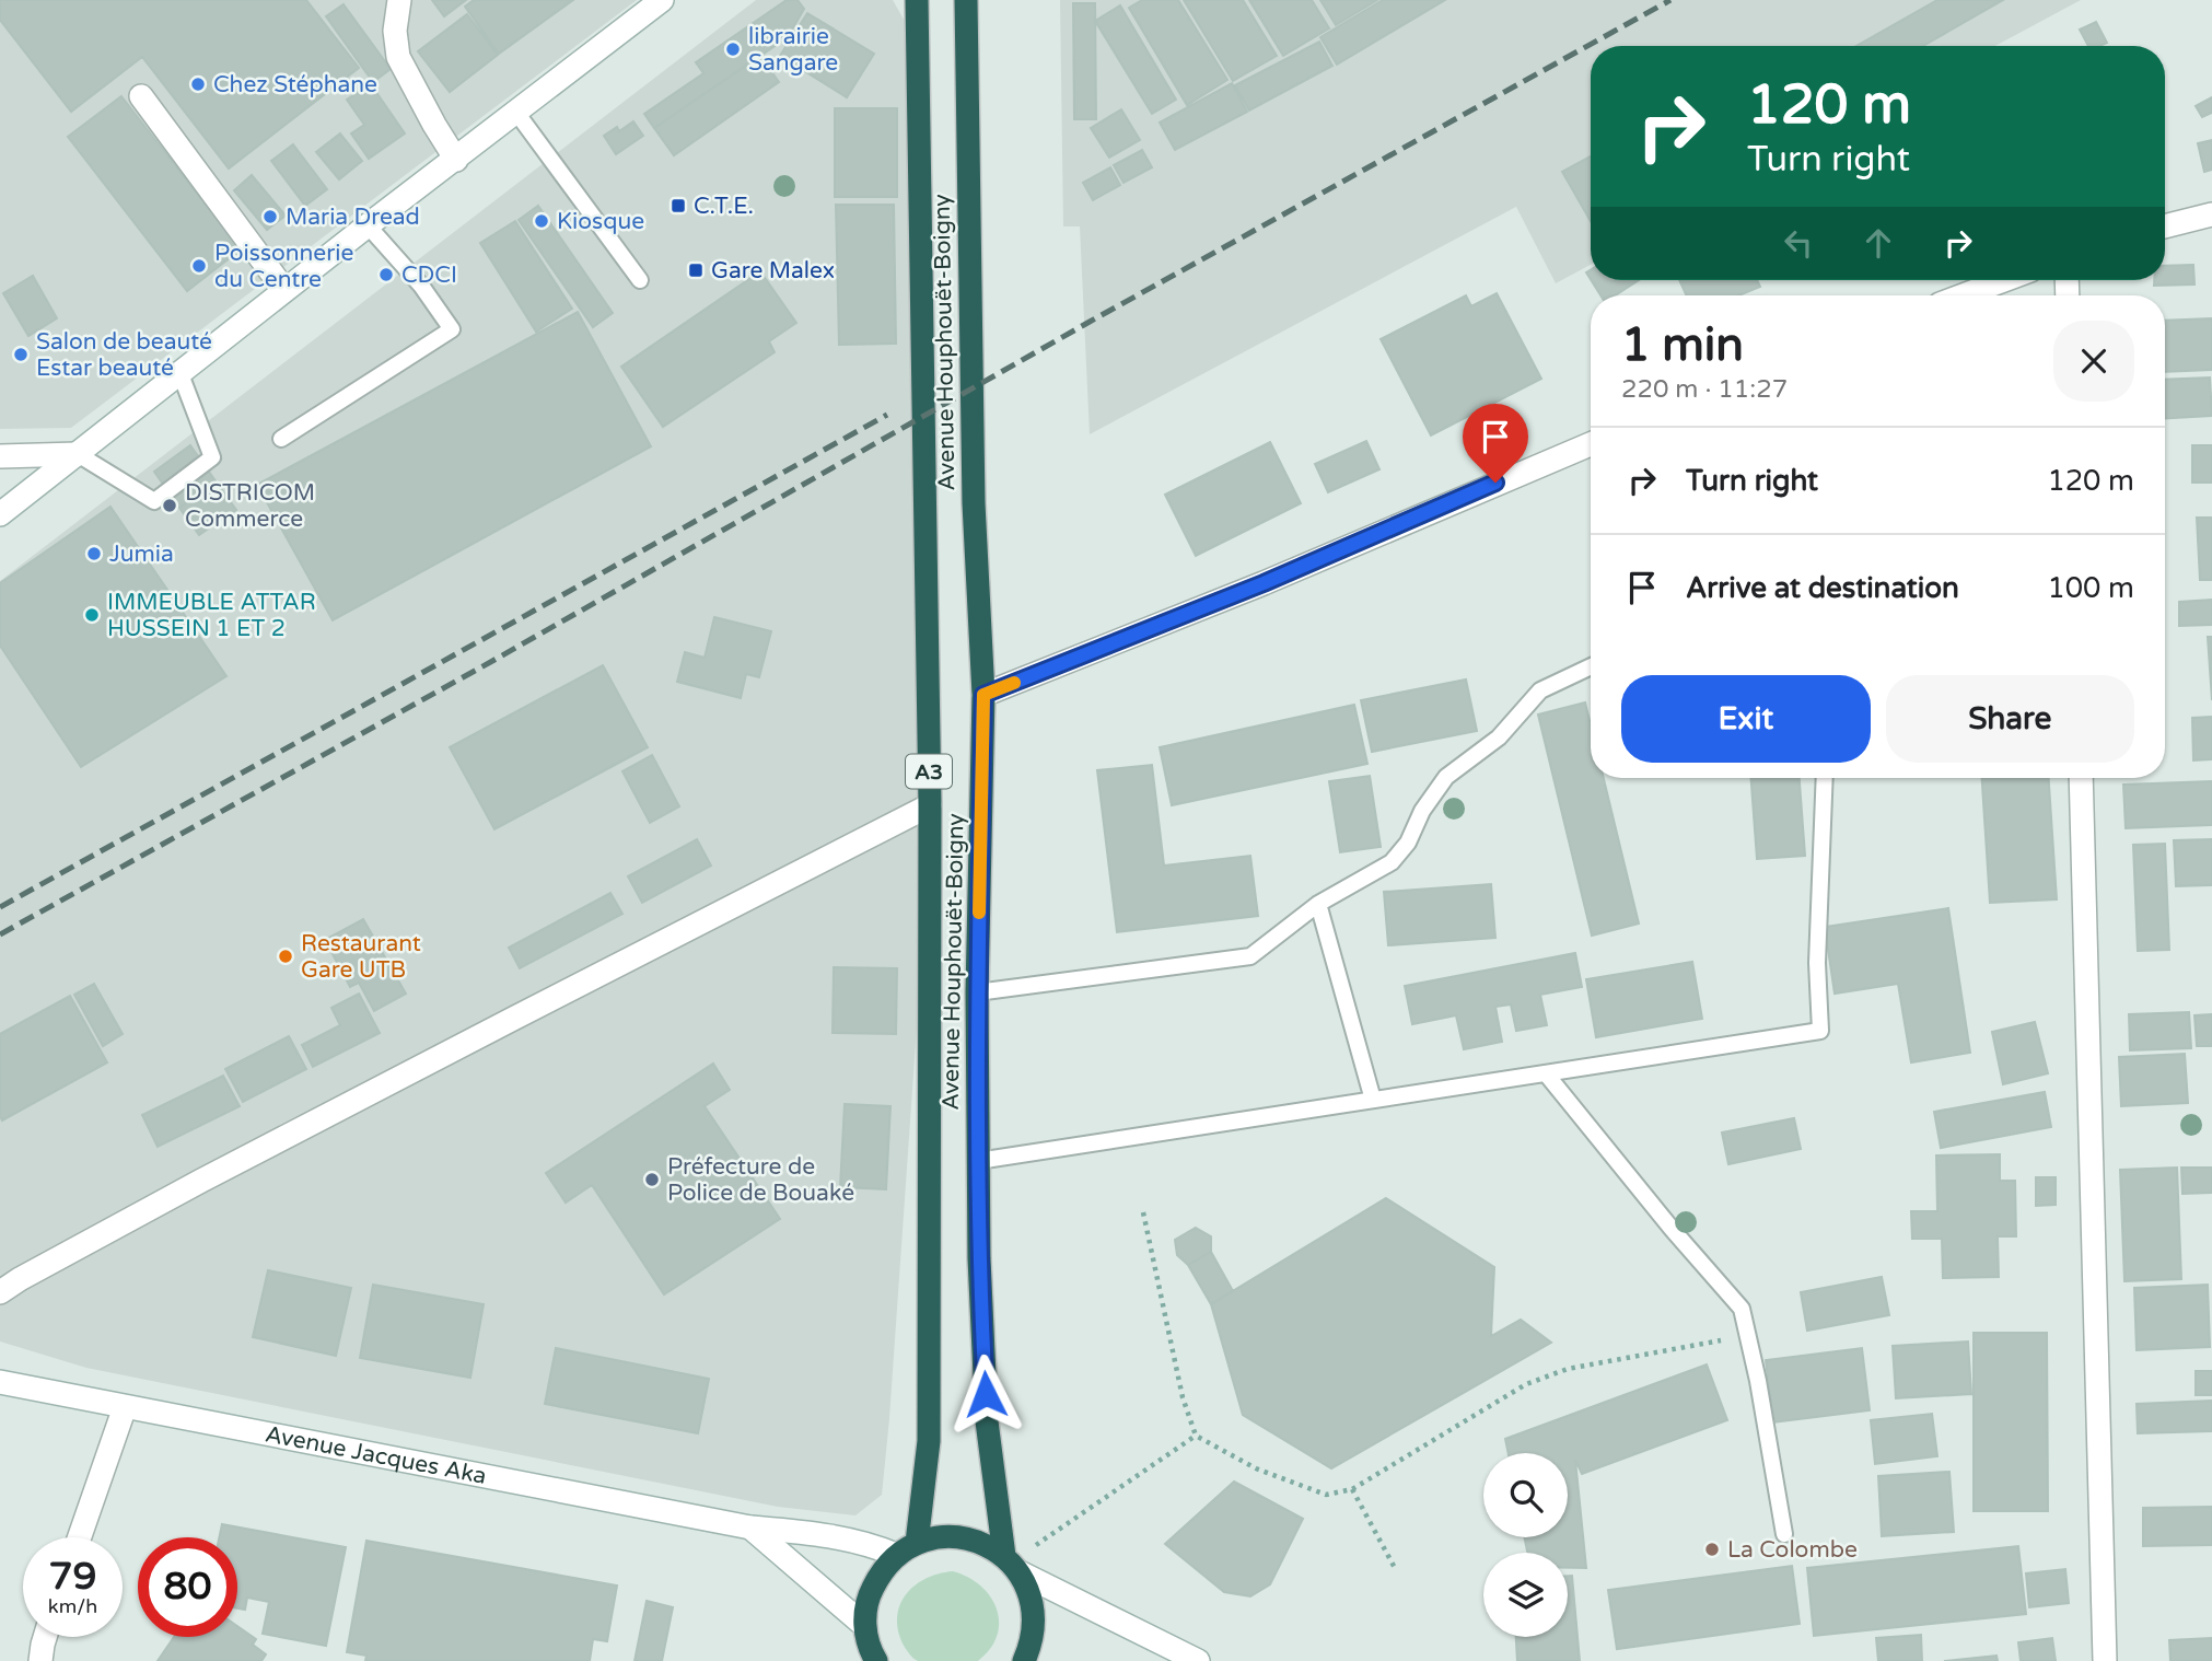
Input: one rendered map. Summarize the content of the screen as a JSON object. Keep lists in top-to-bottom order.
{
  "streets": {
    "highway": ["Avenue Houphouët-Boigny", "A3"],
    "street": ["Avenue Jacques Aka"]
  },
  "places": {
    "other": [
      "librairie Sangare",
      "Chez Stéphane",
      "Maria Dread",
      "Kiosque",
      "Poissonnerie du Centre",
      "CDCI",
      "Salon de beauté Estar beauté",
      "DISTRICOM Commerce",
      "Jumia",
      "IMMEUBLE ATTAR HUSSEIN 1 ET 2",
      "Restaurant Gare UTB",
      "Préfecture de Police de Bouaké",
      "La Colombe"
    ],
    "transit": ["C.T.E.", "Gare Malex"]
  },
  "page": {
    "turn": ["120 m", "Turn right"],
    "heading": ["1 min", "220 m · 11:27"],
    "list": [
      {
        "name": "Turn right",
        "value": "120 m"
      },
      {
        "name": "Arrive at destination",
        "value": "100 m"
      }
    ],
    "buttons": ["Exit", "Share"],
    "speed": "79 km/h",
    "limit": "80"
  }
}
